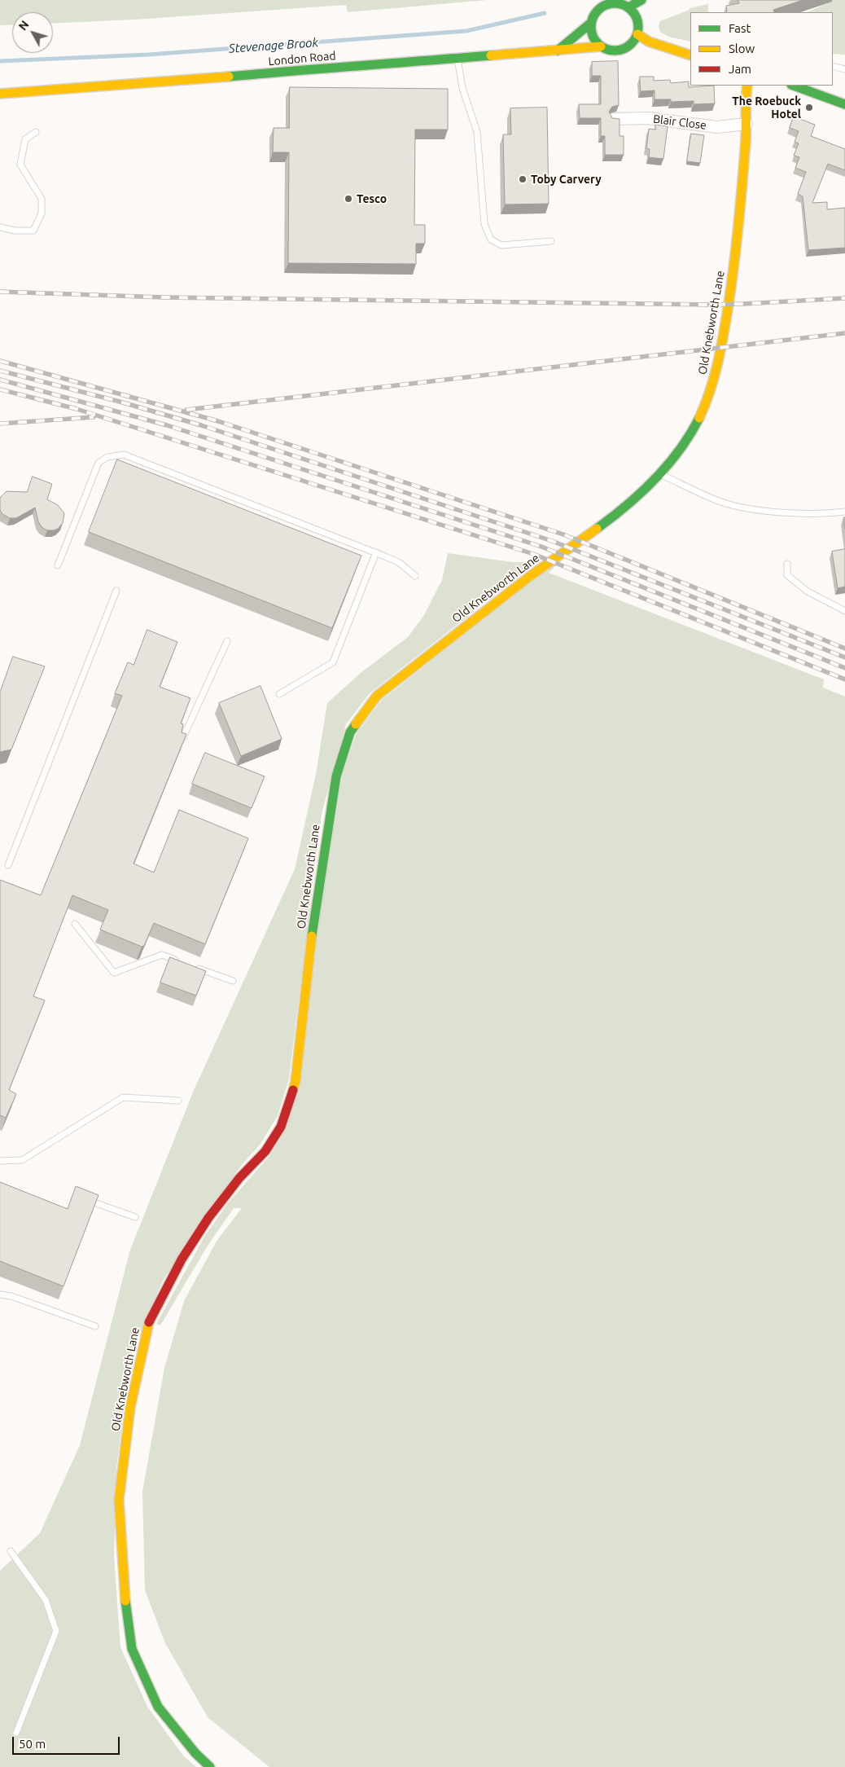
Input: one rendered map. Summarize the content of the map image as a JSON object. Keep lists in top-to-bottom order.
{
  "streets": {
    "street": ["London Road", "Blair Close", "Old Knebworth Lane"]
  },
  "crossings": [
    ["Blair Close", "Old Knebworth Lane"]
  ],
  "water": ["Stevenage Brook"],
  "places": ["The Roebuck Hotel", "Toby Carvery", "Tesco"],
  "legend": ["Fast", "Slow", "Jam"],
  "scale_bar": "50 m",
  "north": "top left"
}
